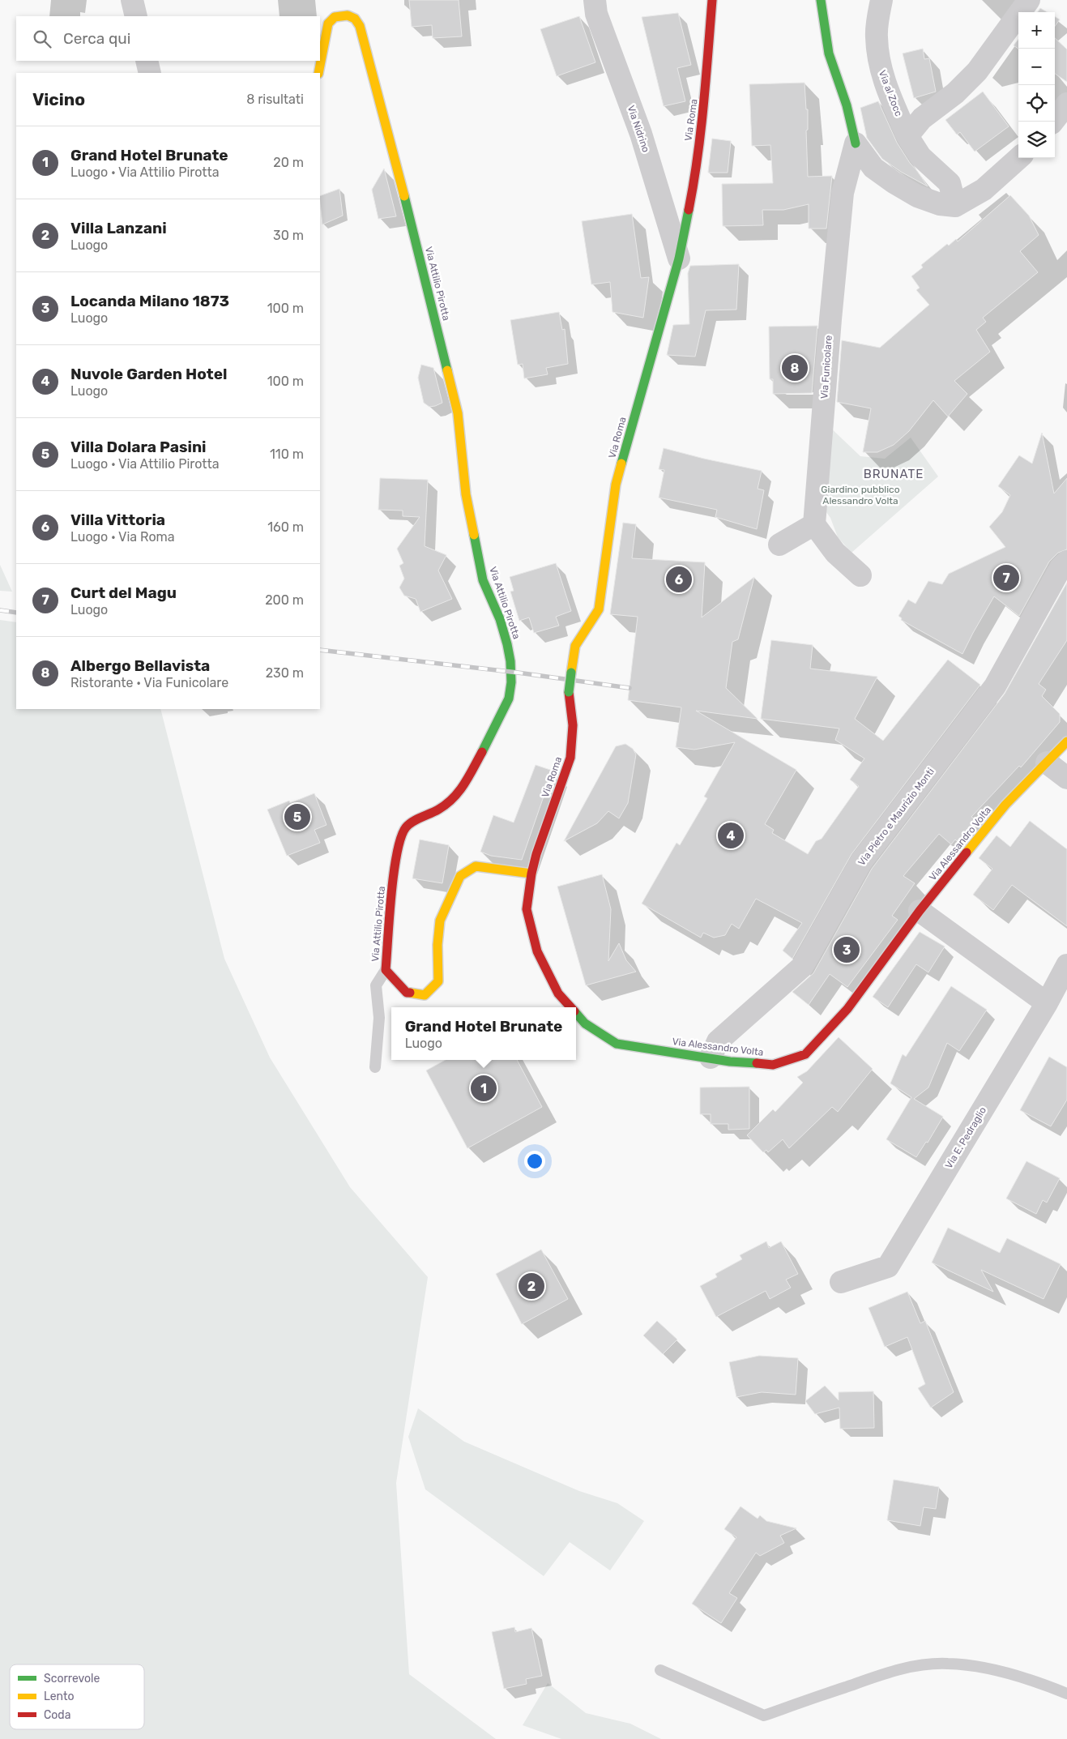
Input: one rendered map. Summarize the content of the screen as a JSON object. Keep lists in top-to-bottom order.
{
  "streets": {
    "street": [
      "Via al Zocc",
      "Via Roma",
      "Via Nidrino",
      "Via Attilio Pirotta",
      "Via Funicolare",
      "Via Pietro e Maurizio Monti",
      "Via Alessandro Volta",
      "Via E. Pedraglio"
    ]
  },
  "crossings": [
    ["Via Roma", "Via Nidrino"],
    ["Via Roma", "Via Attilio Pirotta"],
    ["Via Roma", "Via Alessandro Volta"],
    ["Via Attilio Pirotta", "Via Alessandro Volta"],
    ["Via Pietro e Maurizio Monti", "Via Alessandro Volta"]
  ],
  "districts": ["BRUNATE"],
  "parks": ["Giardino pubblico Alessandro Volta"],
  "legend": ["Scorrevole", "Lento", "Coda"],
  "page": {
    "map_buttons": ["+", "−"],
    "search": "Cerca qui",
    "heading": ["Vicino", "8 risultati"],
    "list": [
      {
        "mark": "1",
        "name": "Grand Hotel Brunate",
        "note": "Luogo · Via Attilio Pirotta",
        "value": "20 m"
      },
      {
        "mark": "2",
        "name": "Villa Lanzani",
        "note": "Luogo",
        "value": "30 m"
      },
      {
        "mark": "3",
        "name": "Locanda Milano 1873",
        "note": "Luogo",
        "value": "100 m"
      },
      {
        "mark": "4",
        "name": "Nuvole Garden Hotel",
        "note": "Luogo",
        "value": "100 m"
      },
      {
        "mark": "5",
        "name": "Villa Dolara Pasini",
        "note": "Luogo · Via Attilio Pirotta",
        "value": "110 m"
      },
      {
        "mark": "6",
        "name": "Villa Vittoria",
        "note": "Luogo · Via Roma",
        "value": "160 m"
      },
      {
        "mark": "7",
        "name": "Curt del Magu",
        "note": "Luogo",
        "value": "200 m"
      },
      {
        "mark": "8",
        "name": "Albergo Bellavista",
        "note": "Ristorante · Via Funicolare",
        "value": "230 m"
      }
    ],
    "pins": [
      "8",
      "7",
      "6",
      "5",
      "4",
      "3",
      "1",
      "2"
    ],
    "popup": ["Grand Hotel Brunate", "Luogo"]
  }
}
